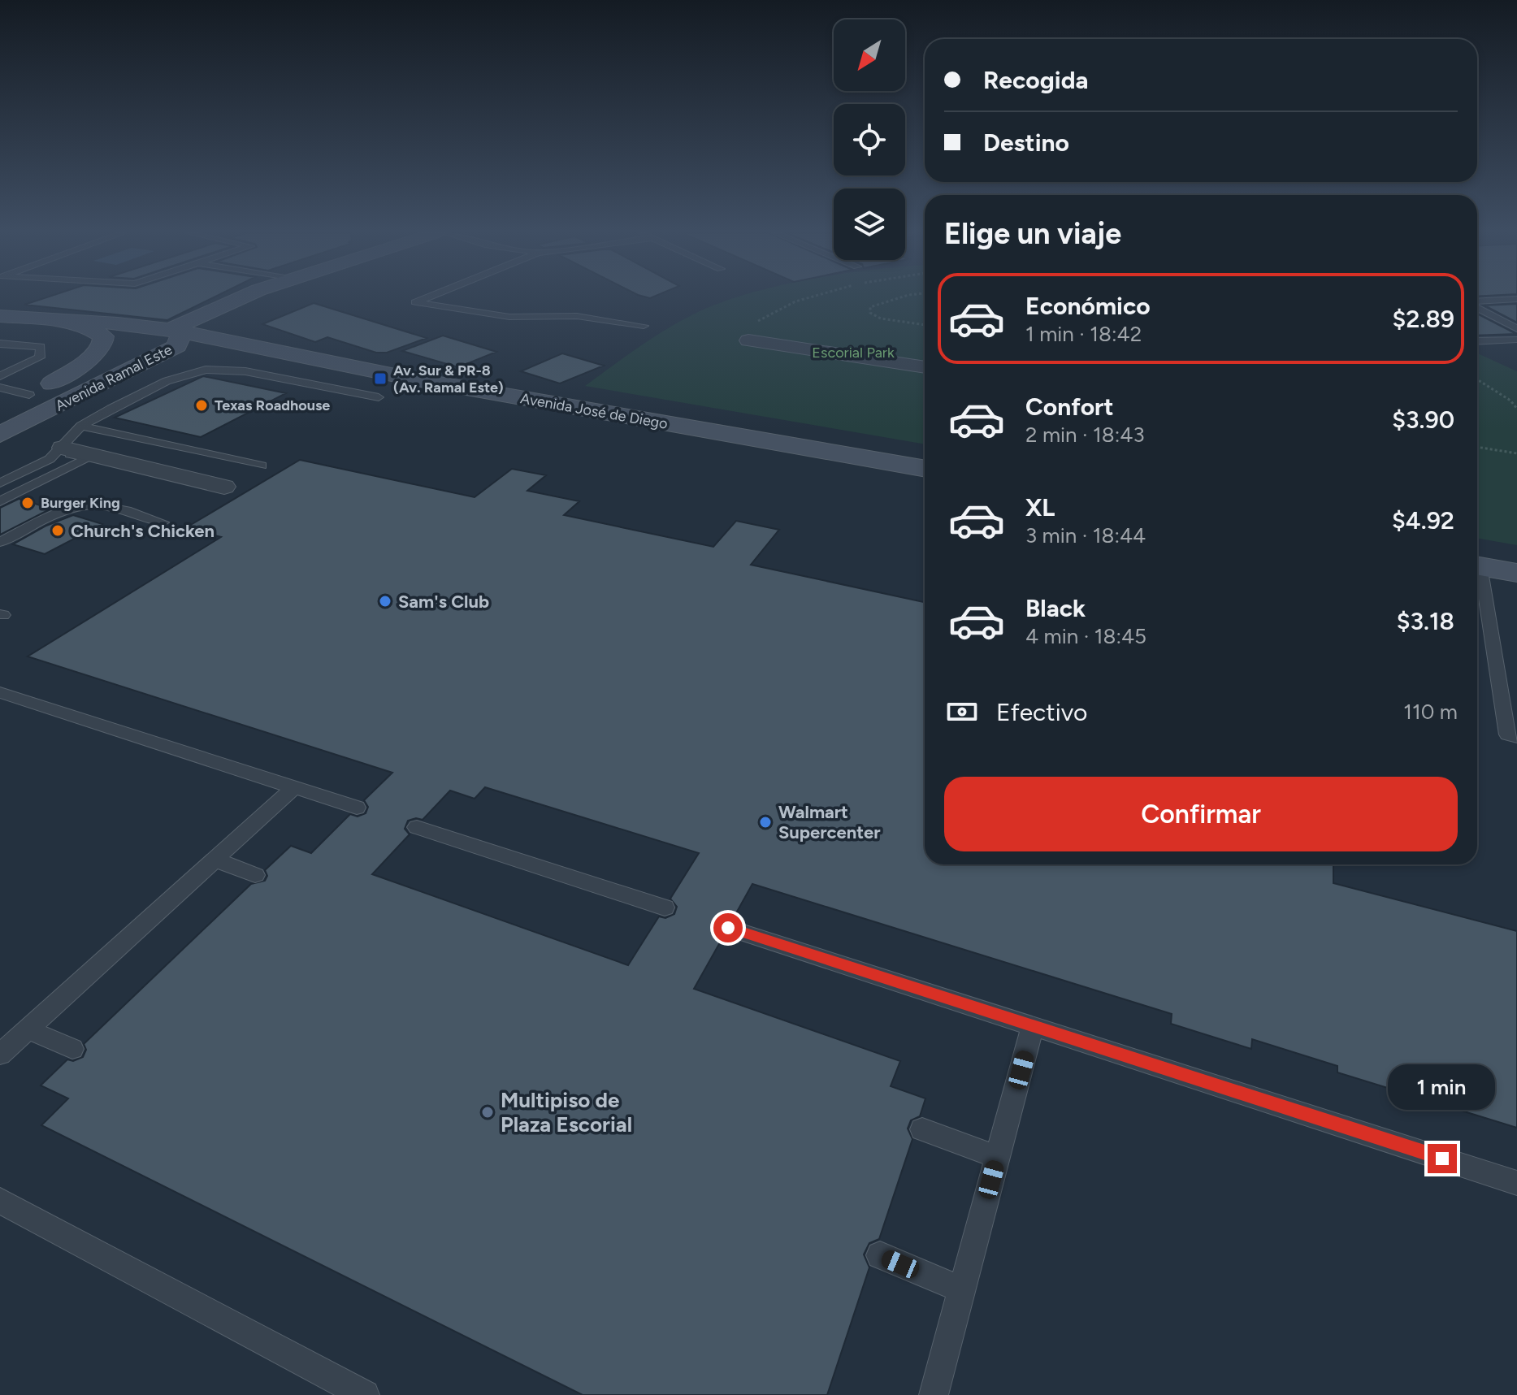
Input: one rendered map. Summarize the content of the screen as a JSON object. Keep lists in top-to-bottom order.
{
  "streets": {
    "street": ["Avenida Ramal Este", "Avenida José de Diego"]
  },
  "crossings": [
    ["Avenida Ramal Este", "Avenida José de Diego"]
  ],
  "parks": ["Escorial Park"],
  "places": {
    "transit": ["Av. Sur & PR-8 (Av. Ramal Este)"],
    "other": [
      "Texas Roadhouse",
      "Burger King",
      "Church's Chicken",
      "Sam's Club",
      "Walmart Supercenter",
      "Multipiso de Plaza Escorial"
    ]
  },
  "north": "bottom left",
  "page": {
    "banner": ["Recogida", "Destino"],
    "heading": "Elige un viaje",
    "list": [
      {
        "name": "Económico",
        "note": "1 min · 18:42",
        "value": "$2.89"
      },
      {
        "name": "Confort",
        "note": "2 min · 18:43",
        "value": "$3.90"
      },
      {
        "name": "XL",
        "note": "3 min · 18:44",
        "value": "$4.92"
      },
      {
        "name": "Black",
        "note": "4 min · 18:45",
        "value": "$3.18"
      }
    ],
    "pay": ["Efectivo", "110 m"],
    "buttons": "Confirmar",
    "bubble": "1 min"
  }
}
